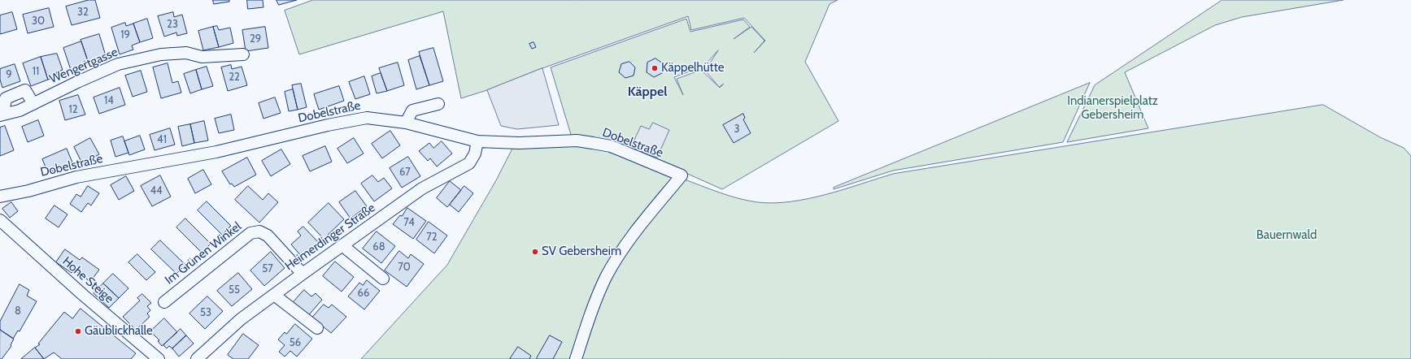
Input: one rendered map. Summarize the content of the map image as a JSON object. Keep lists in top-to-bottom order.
{
  "streets": {
    "street": [
      "Wengertgasse",
      "Dobelstraße",
      "Heimerdinger Straße",
      "Im Grünen Winkel",
      "Hohe Steige"
    ]
  },
  "crossings": [
    ["Dobelstraße", "Heimerdinger Straße"],
    ["Heimerdinger Straße", "Im Grünen Winkel"]
  ],
  "districts": ["Käppel"],
  "parks": ["Indianerspielplatz Gebersheim", "Bauernwald"],
  "places": ["Käppelhütte", "SV Gebersheim", "Gäublickhalle"],
  "house_numbers": [
    "32",
    "30",
    "23",
    "19",
    "29",
    "11",
    "9",
    "22",
    "14",
    "12",
    "3",
    "41",
    "67",
    "44",
    "74",
    "72",
    "68",
    "70",
    "57",
    "55",
    "66",
    "8",
    "53",
    "56"
  ]
}
